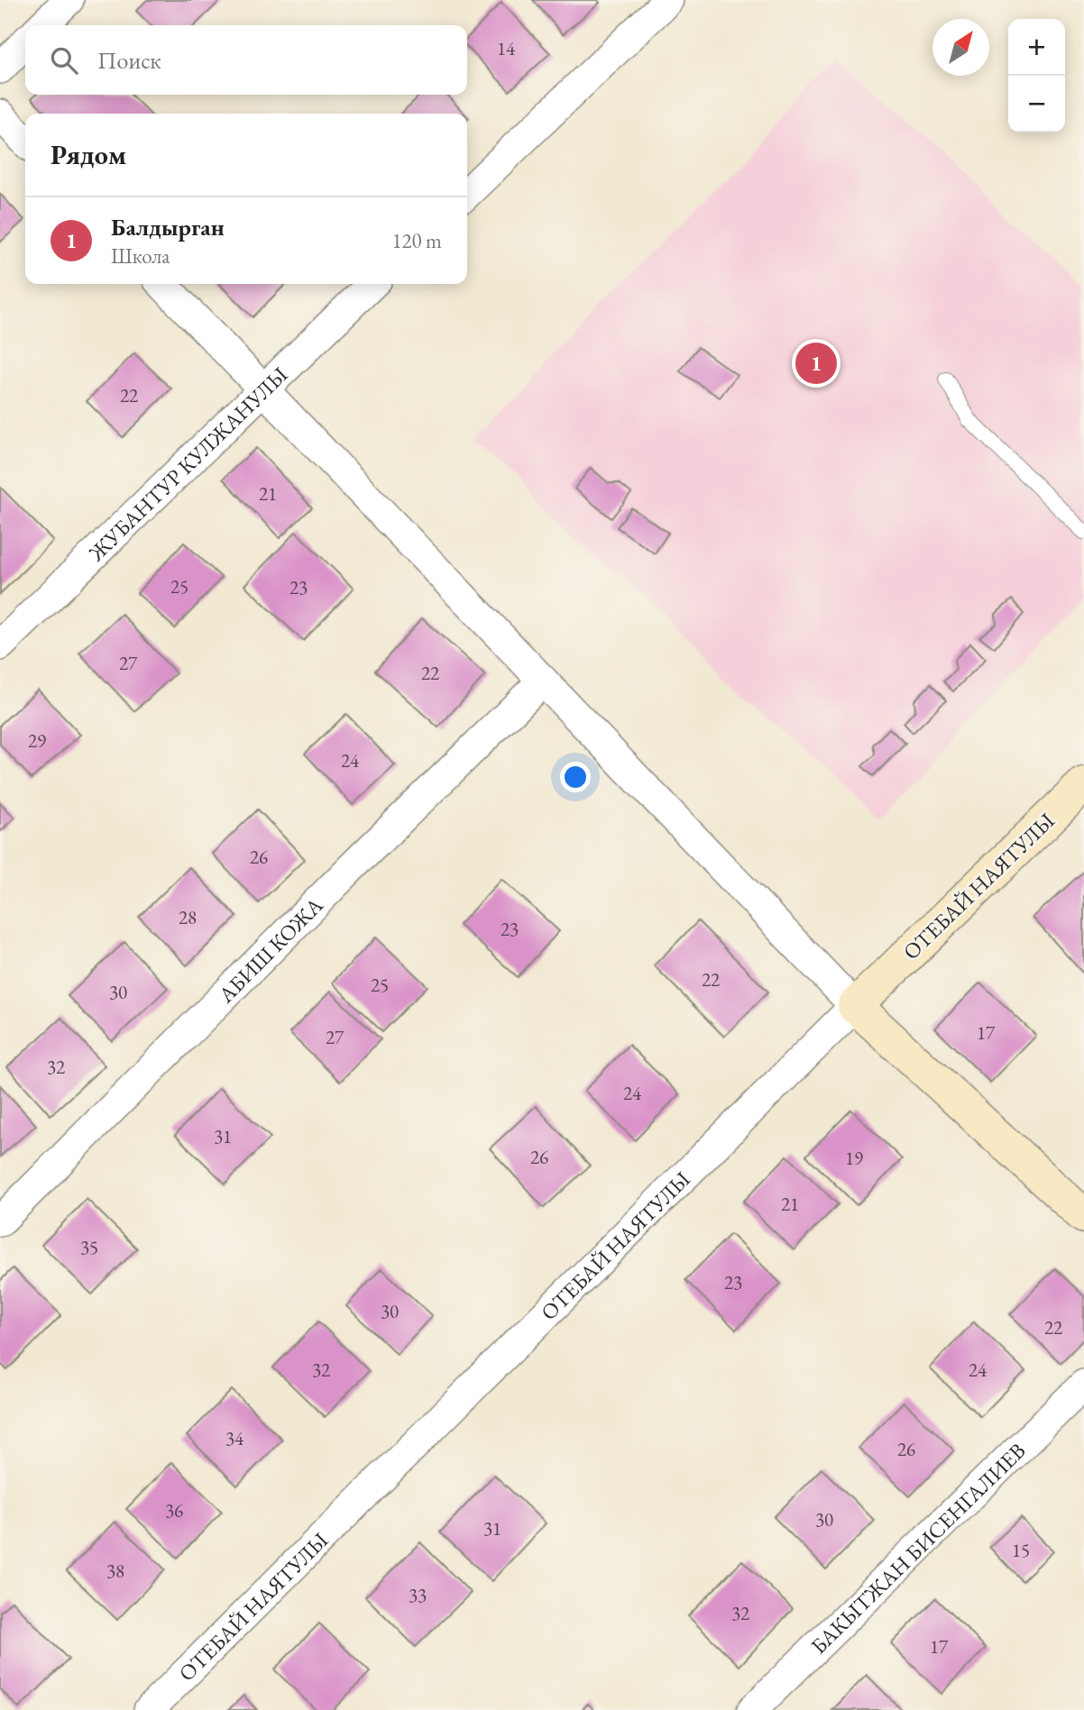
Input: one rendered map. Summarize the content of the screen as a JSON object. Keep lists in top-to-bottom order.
{
  "streets": {
    "street": [
      "ЖУБАНТУР КУЛЖАНУЛЫ",
      "ОТЕБАЙ НАЯТУЛЫ",
      "АБИШ КОЖА",
      "БАКЫТЖАН БИСЕНГАЛИЕВ"
    ]
  },
  "house_numbers": [
    "14",
    "22",
    "21",
    "25",
    "23",
    "27",
    "22",
    "29",
    "24",
    "26",
    "28",
    "23",
    "22",
    "25",
    "30",
    "17",
    "27",
    "32",
    "24",
    "31",
    "26",
    "19",
    "21",
    "35",
    "23",
    "30",
    "22",
    "32",
    "24",
    "34",
    "26",
    "36",
    "30",
    "31",
    "15",
    "38",
    "33",
    "32",
    "17"
  ],
  "north": "top right",
  "page": {
    "map_buttons": ["+", "−"],
    "search": "Поиск",
    "heading": "Рядом",
    "list": [
      {
        "mark": "1",
        "name": "Балдырган",
        "note": "Школа",
        "value": "120 m"
      }
    ],
    "pins": "1"
  }
}
